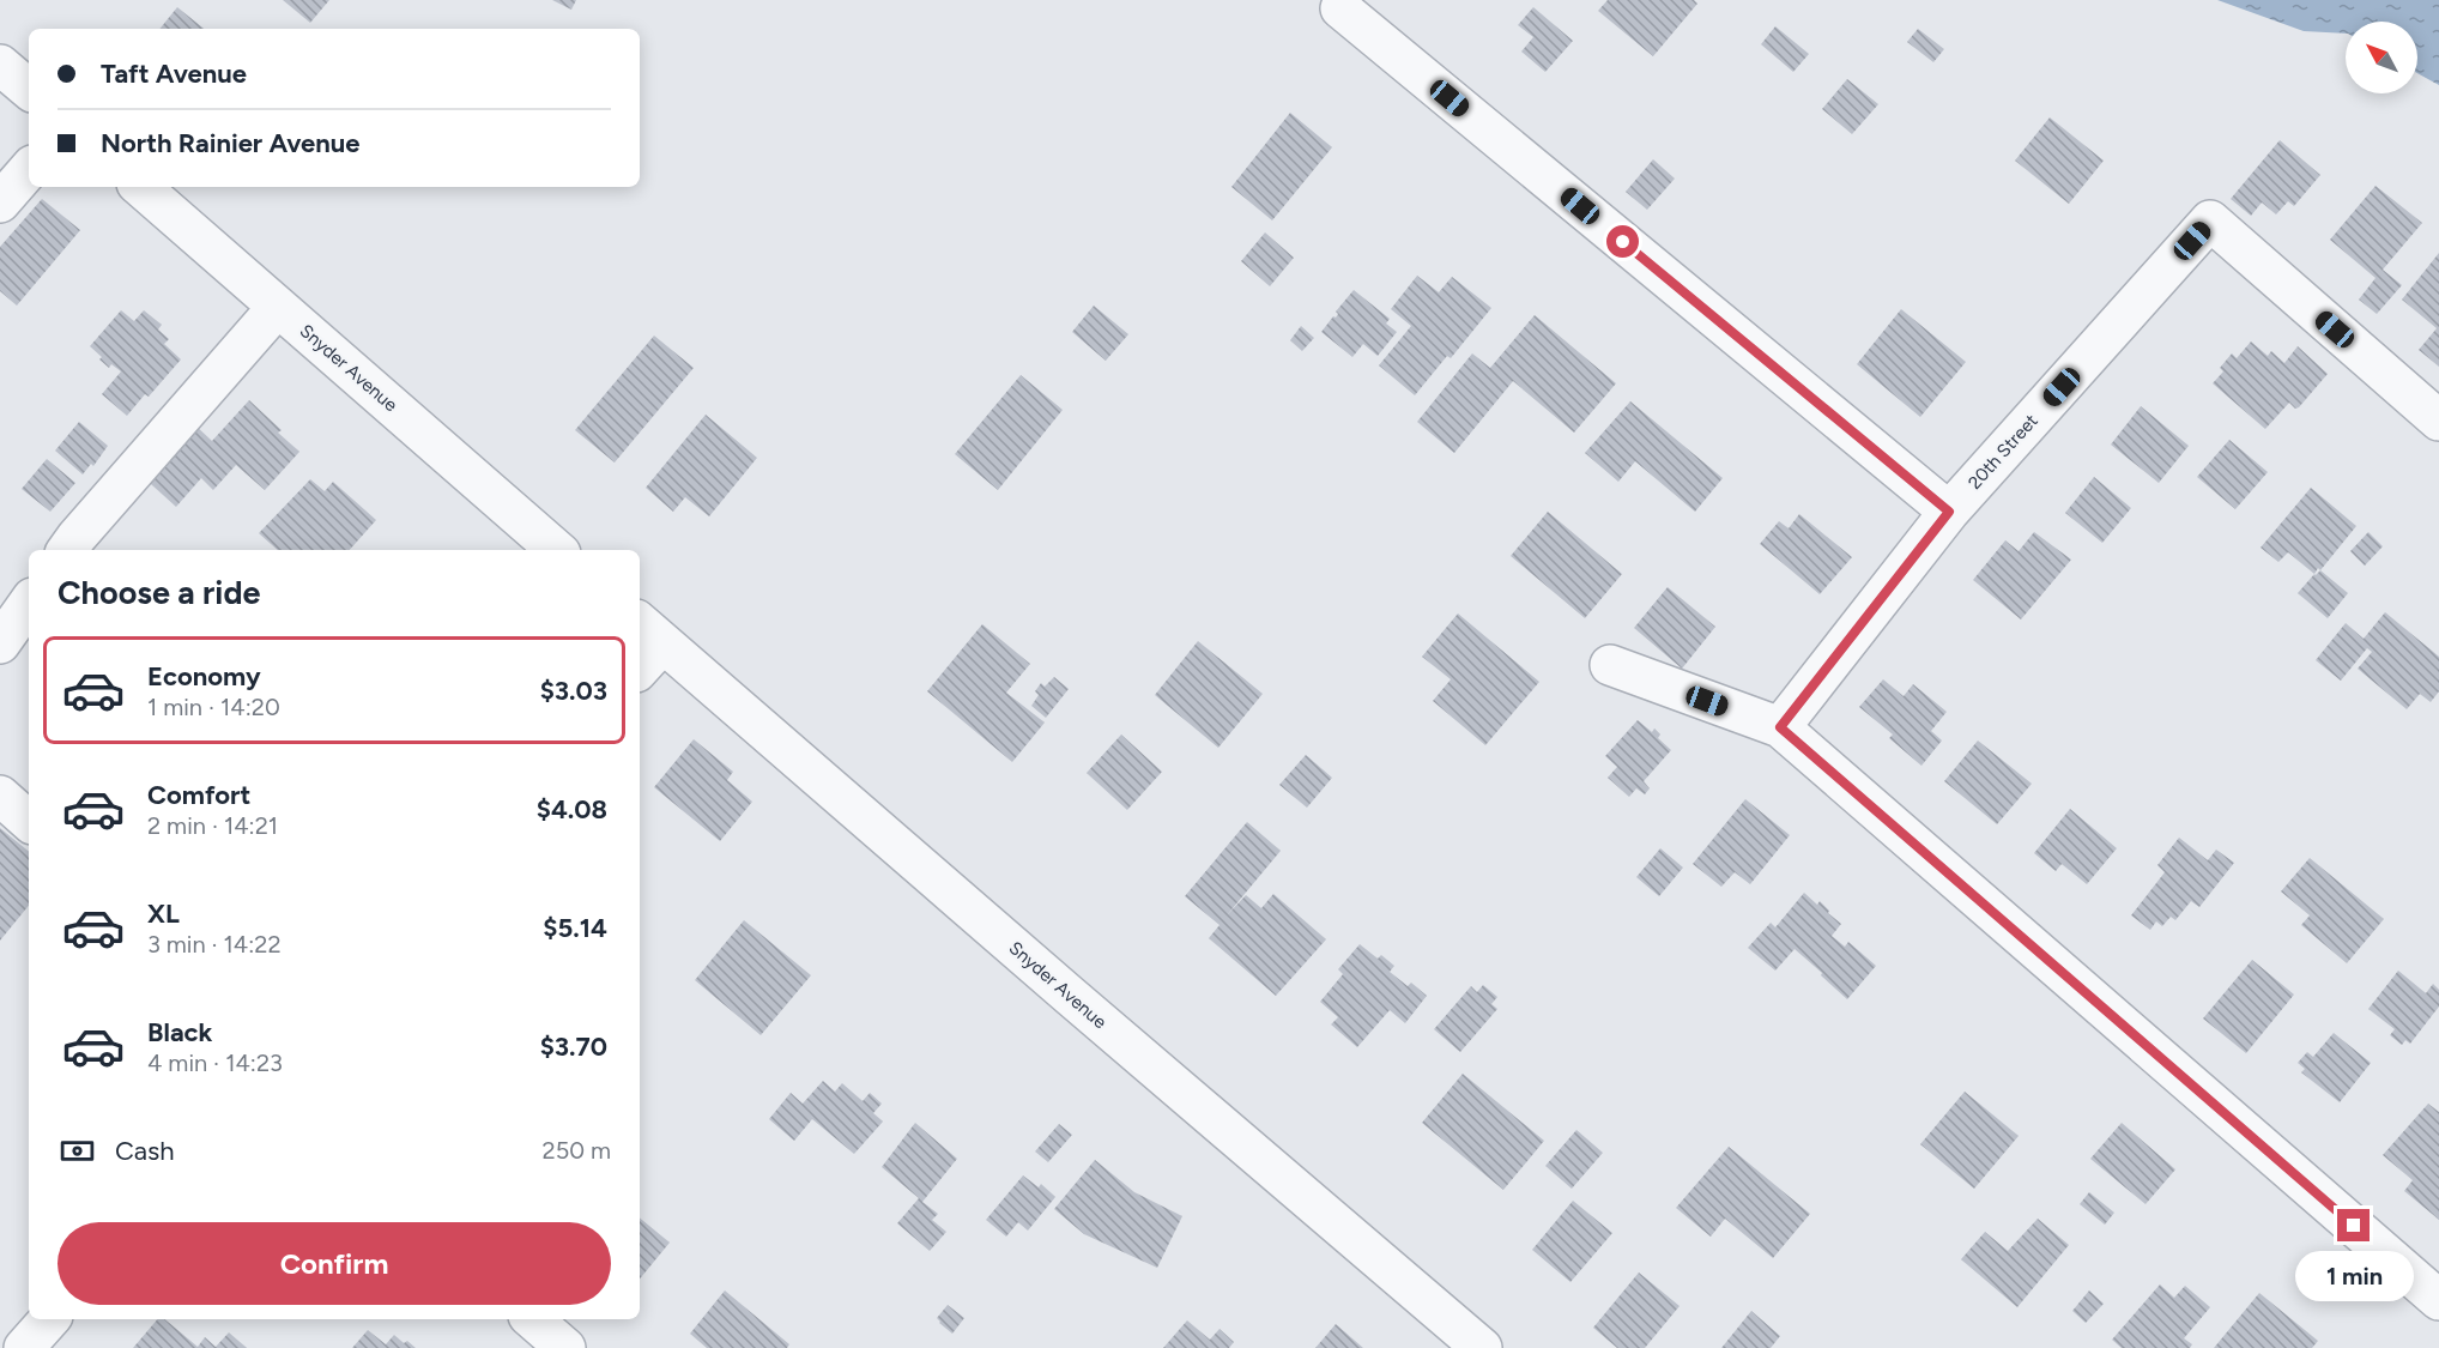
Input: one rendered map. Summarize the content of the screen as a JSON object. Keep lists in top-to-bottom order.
{
  "streets": {
    "street": ["Snyder Avenue", "20th Street"]
  },
  "north": "top left",
  "page": {
    "banner": ["Taft Avenue", "North Rainier Avenue"],
    "heading": "Choose a ride",
    "list": [
      {
        "name": "Economy",
        "note": "1 min · 14:20",
        "value": "$3.03"
      },
      {
        "name": "Comfort",
        "note": "2 min · 14:21",
        "value": "$4.08"
      },
      {
        "name": "XL",
        "note": "3 min · 14:22",
        "value": "$5.14"
      },
      {
        "name": "Black",
        "note": "4 min · 14:23",
        "value": "$3.70"
      }
    ],
    "pay": ["Cash", "250 m"],
    "buttons": "Confirm",
    "bubble": "1 min"
  }
}
